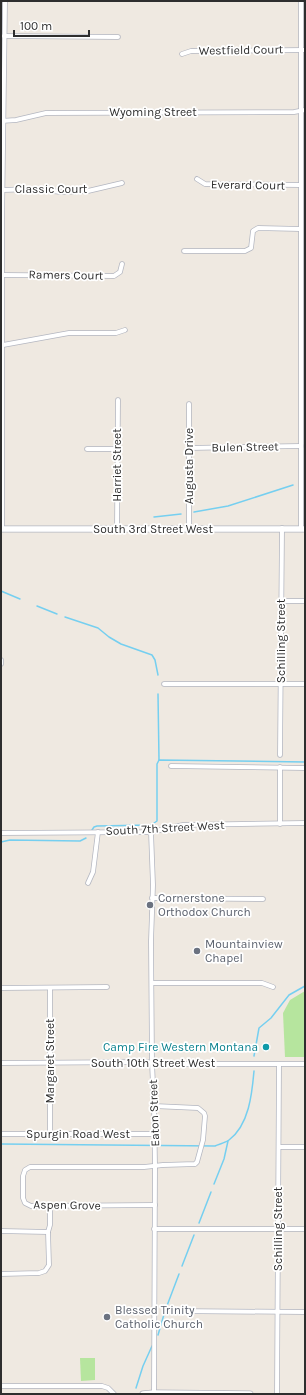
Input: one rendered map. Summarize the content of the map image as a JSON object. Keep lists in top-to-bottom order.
{
  "streets": {
    "main road": ["South 3rd Street West"],
    "street": [
      "Westfield Court",
      "Wyoming Street",
      "Everard Court",
      "Classic Court",
      "Ramers Court",
      "Bulen Street",
      "Harriet Street",
      "Augusta Drive",
      "Schilling Street",
      "South 7th Street West",
      "Margaret Street",
      "South 10th Street West",
      "Eaton Street",
      "Spurgin Road West",
      "Aspen Grove"
    ]
  },
  "crossings": [
    ["Bulen Street", "Augusta Drive"],
    ["Harriet Street", "South 3rd Street West"],
    ["Augusta Drive", "South 3rd Street West"],
    ["South 3rd Street West", "Schilling Street"],
    ["Schilling Street", "South 10th Street West"],
    ["South 7th Street West", "Eaton Street"],
    ["Margaret Street", "South 10th Street West"],
    ["Margaret Street", "Spurgin Road West"],
    ["South 10th Street West", "Eaton Street"],
    ["Eaton Street", "Spurgin Road West"],
    ["Eaton Street", "Aspen Grove"]
  ],
  "places": [
    "Cornerstone Orthodox Church",
    "Mountainview Chapel",
    "Camp Fire Western Montana",
    "Blessed Trinity Catholic Church"
  ],
  "scale_bar": "100 m"
}
